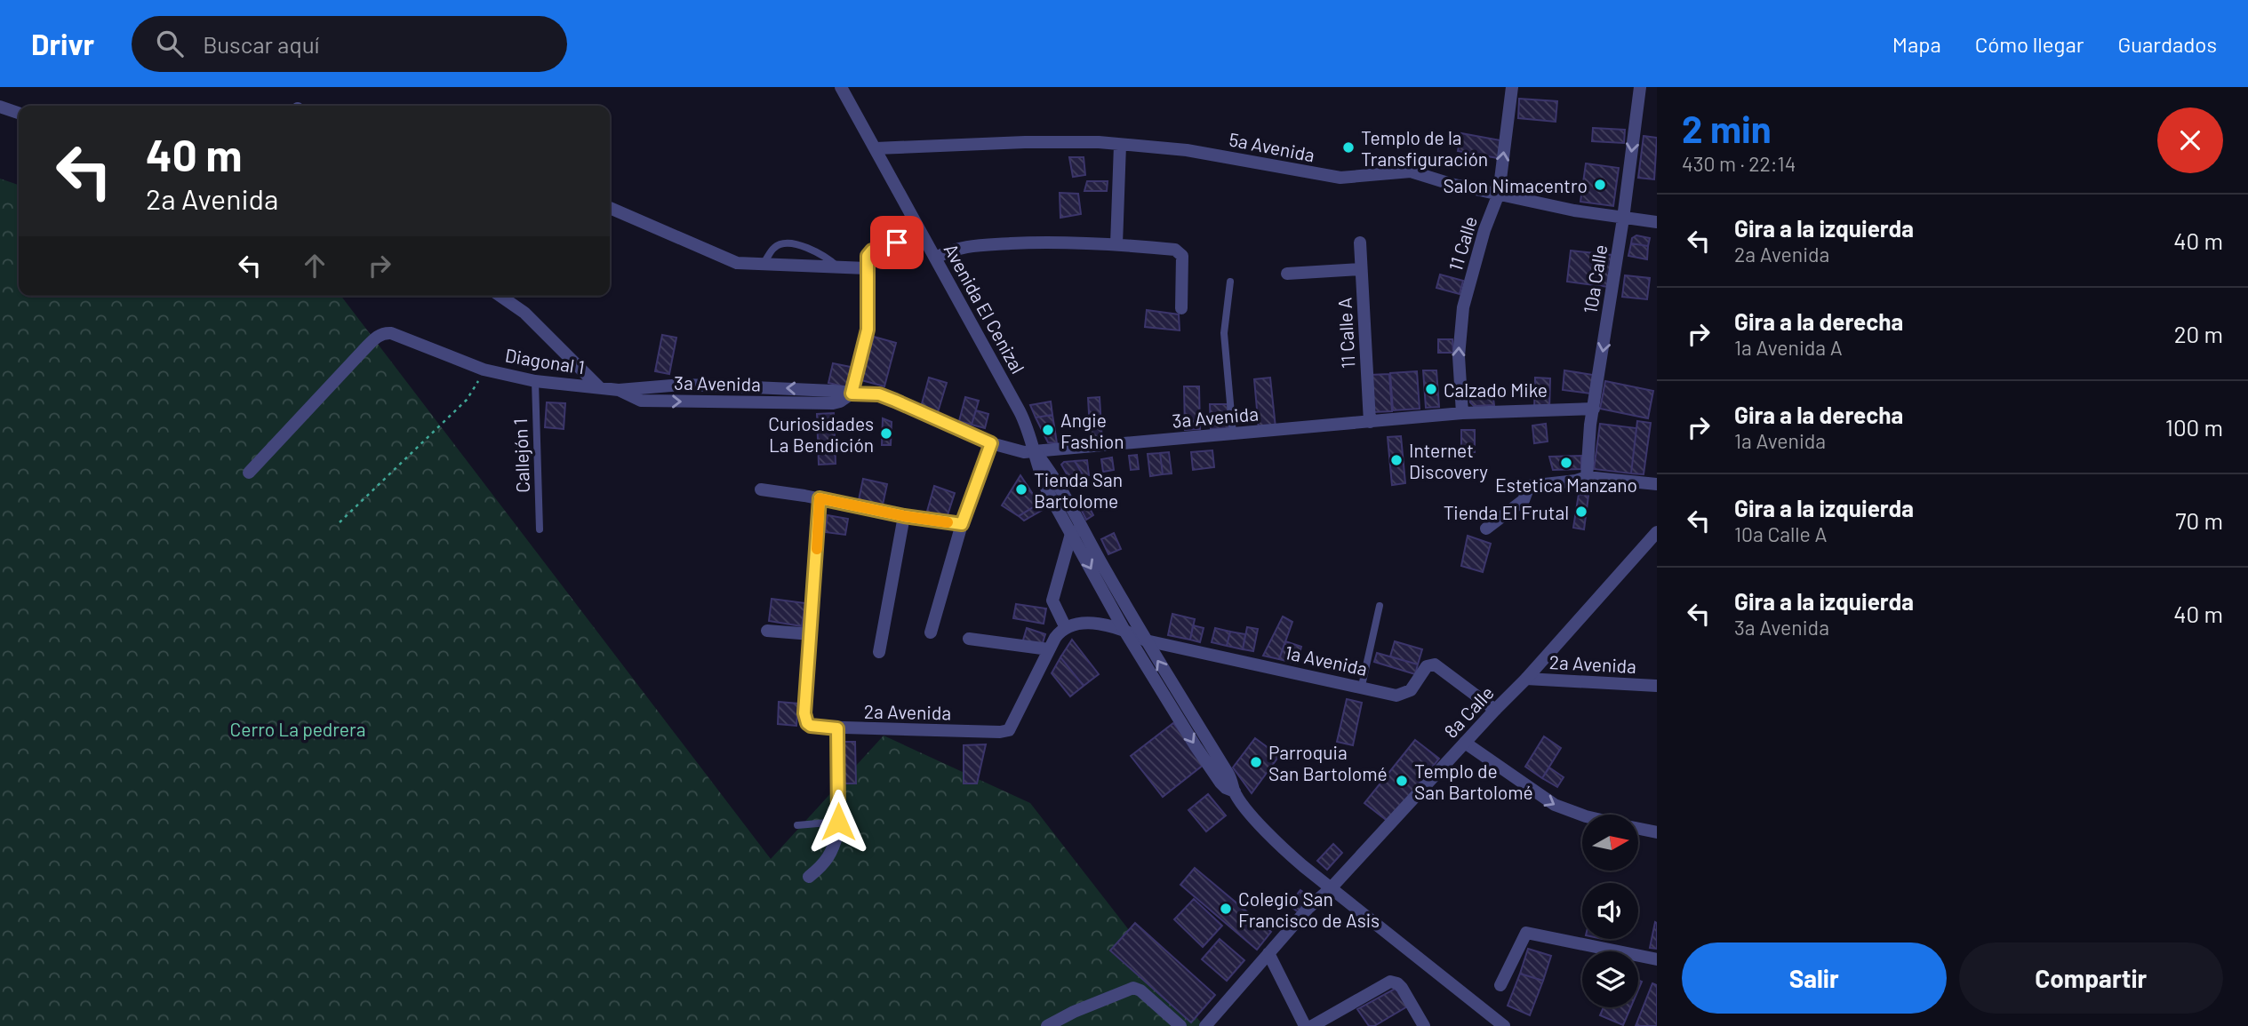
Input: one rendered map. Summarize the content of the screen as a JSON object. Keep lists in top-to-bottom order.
{
  "streets": {
    "street": [
      "5a Avenida",
      "11 Calle",
      "10a Calle",
      "Avenida El Cenizal",
      "11 Calle A",
      "Diagonal 1",
      "3a Avenida",
      "1a Avenida",
      "2a Avenida",
      "8a Calle"
    ],
    "lane": ["Callejón 1"]
  },
  "crossings": [
    ["5a Avenida", "11 Calle"],
    ["5a Avenida", "10a Calle"],
    ["5a Avenida", "Avenida El Cenizal"],
    ["11 Calle", "3a Avenida"],
    ["10a Calle", "3a Avenida"],
    ["Avenida El Cenizal", "3a Avenida"],
    ["Avenida El Cenizal", "1a Avenida"],
    ["Avenida El Cenizal", "8a Calle"],
    ["11 Calle A", "3a Avenida"],
    ["Diagonal 1", "3a Avenida"],
    ["Diagonal 1", "Callejón 1"],
    ["1a Avenida", "8a Calle"],
    ["2a Avenida", "8a Calle"]
  ],
  "one_way": ["11 Calle", "10a Calle"],
  "parks": ["Cerro La pedrera"],
  "places": [
    "Templo de la Transfiguración",
    "Salon Nimacentro",
    "Calzado Mike",
    "Angie Fashion",
    "Curiosidades La Bendición",
    "Internet Discovery",
    "Estetica Manzano",
    "Tienda San Bartolome",
    "Tienda El Frutal",
    "Parroquia San Bartolomé",
    "Templo de San Bartolomé",
    "Colegio San Francisco de Asis"
  ],
  "north": "right",
  "page": {
    "header": "Drivr",
    "search": "Buscar aquí",
    "nav": ["Mapa", "Cómo llegar", "Guardados"],
    "heading": ["2 min", "430 m · 22:14"],
    "turn": ["40 m", "2a Avenida"],
    "list": [
      {
        "name": "Gira a la izquierda",
        "note": "2a Avenida",
        "value": "40 m"
      },
      {
        "name": "Gira a la derecha",
        "note": "1a Avenida A",
        "value": "20 m"
      },
      {
        "name": "Gira a la derecha",
        "note": "1a Avenida",
        "value": "100 m"
      },
      {
        "name": "Gira a la izquierda",
        "note": "10a Calle A",
        "value": "70 m"
      },
      {
        "name": "Gira a la izquierda",
        "note": "3a Avenida",
        "value": "40 m"
      }
    ],
    "buttons": ["Salir", "Compartir"]
  }
}
